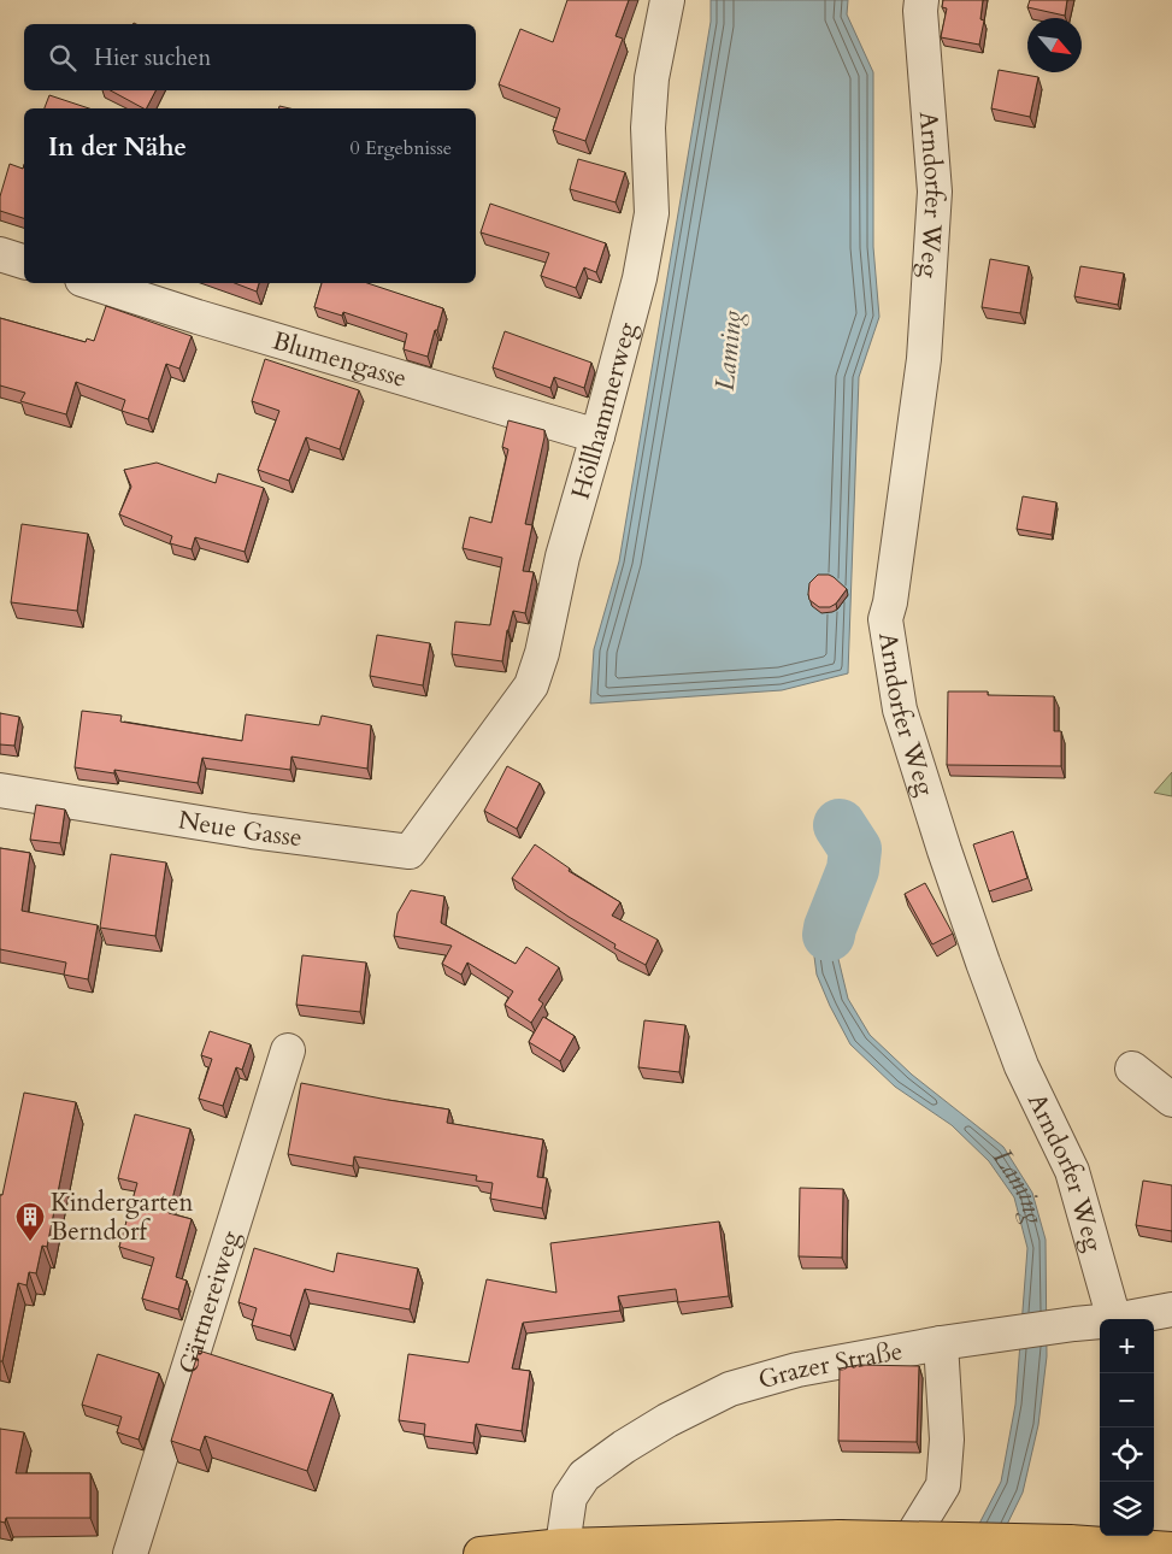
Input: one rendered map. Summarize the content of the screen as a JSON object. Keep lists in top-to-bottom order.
{
  "streets": {
    "street": [
      "Arndorfer Weg",
      "Blumengasse",
      "Höllhammerweg",
      "Neue Gasse",
      "Gärtnereiweg",
      "Grazer Straße"
    ]
  },
  "crossings": [
    ["Blumengasse", "Höllhammerweg"],
    ["Höllhammerweg", "Neue Gasse"]
  ],
  "water": ["Laming"],
  "places": {
    "building": ["Kindergarten Berndorf"]
  },
  "north": "bottom right",
  "page": {
    "search": "Hier suchen",
    "heading": ["In der Nähe", "0 Ergebnisse"],
    "map_buttons": ["+", "−"]
  }
}
